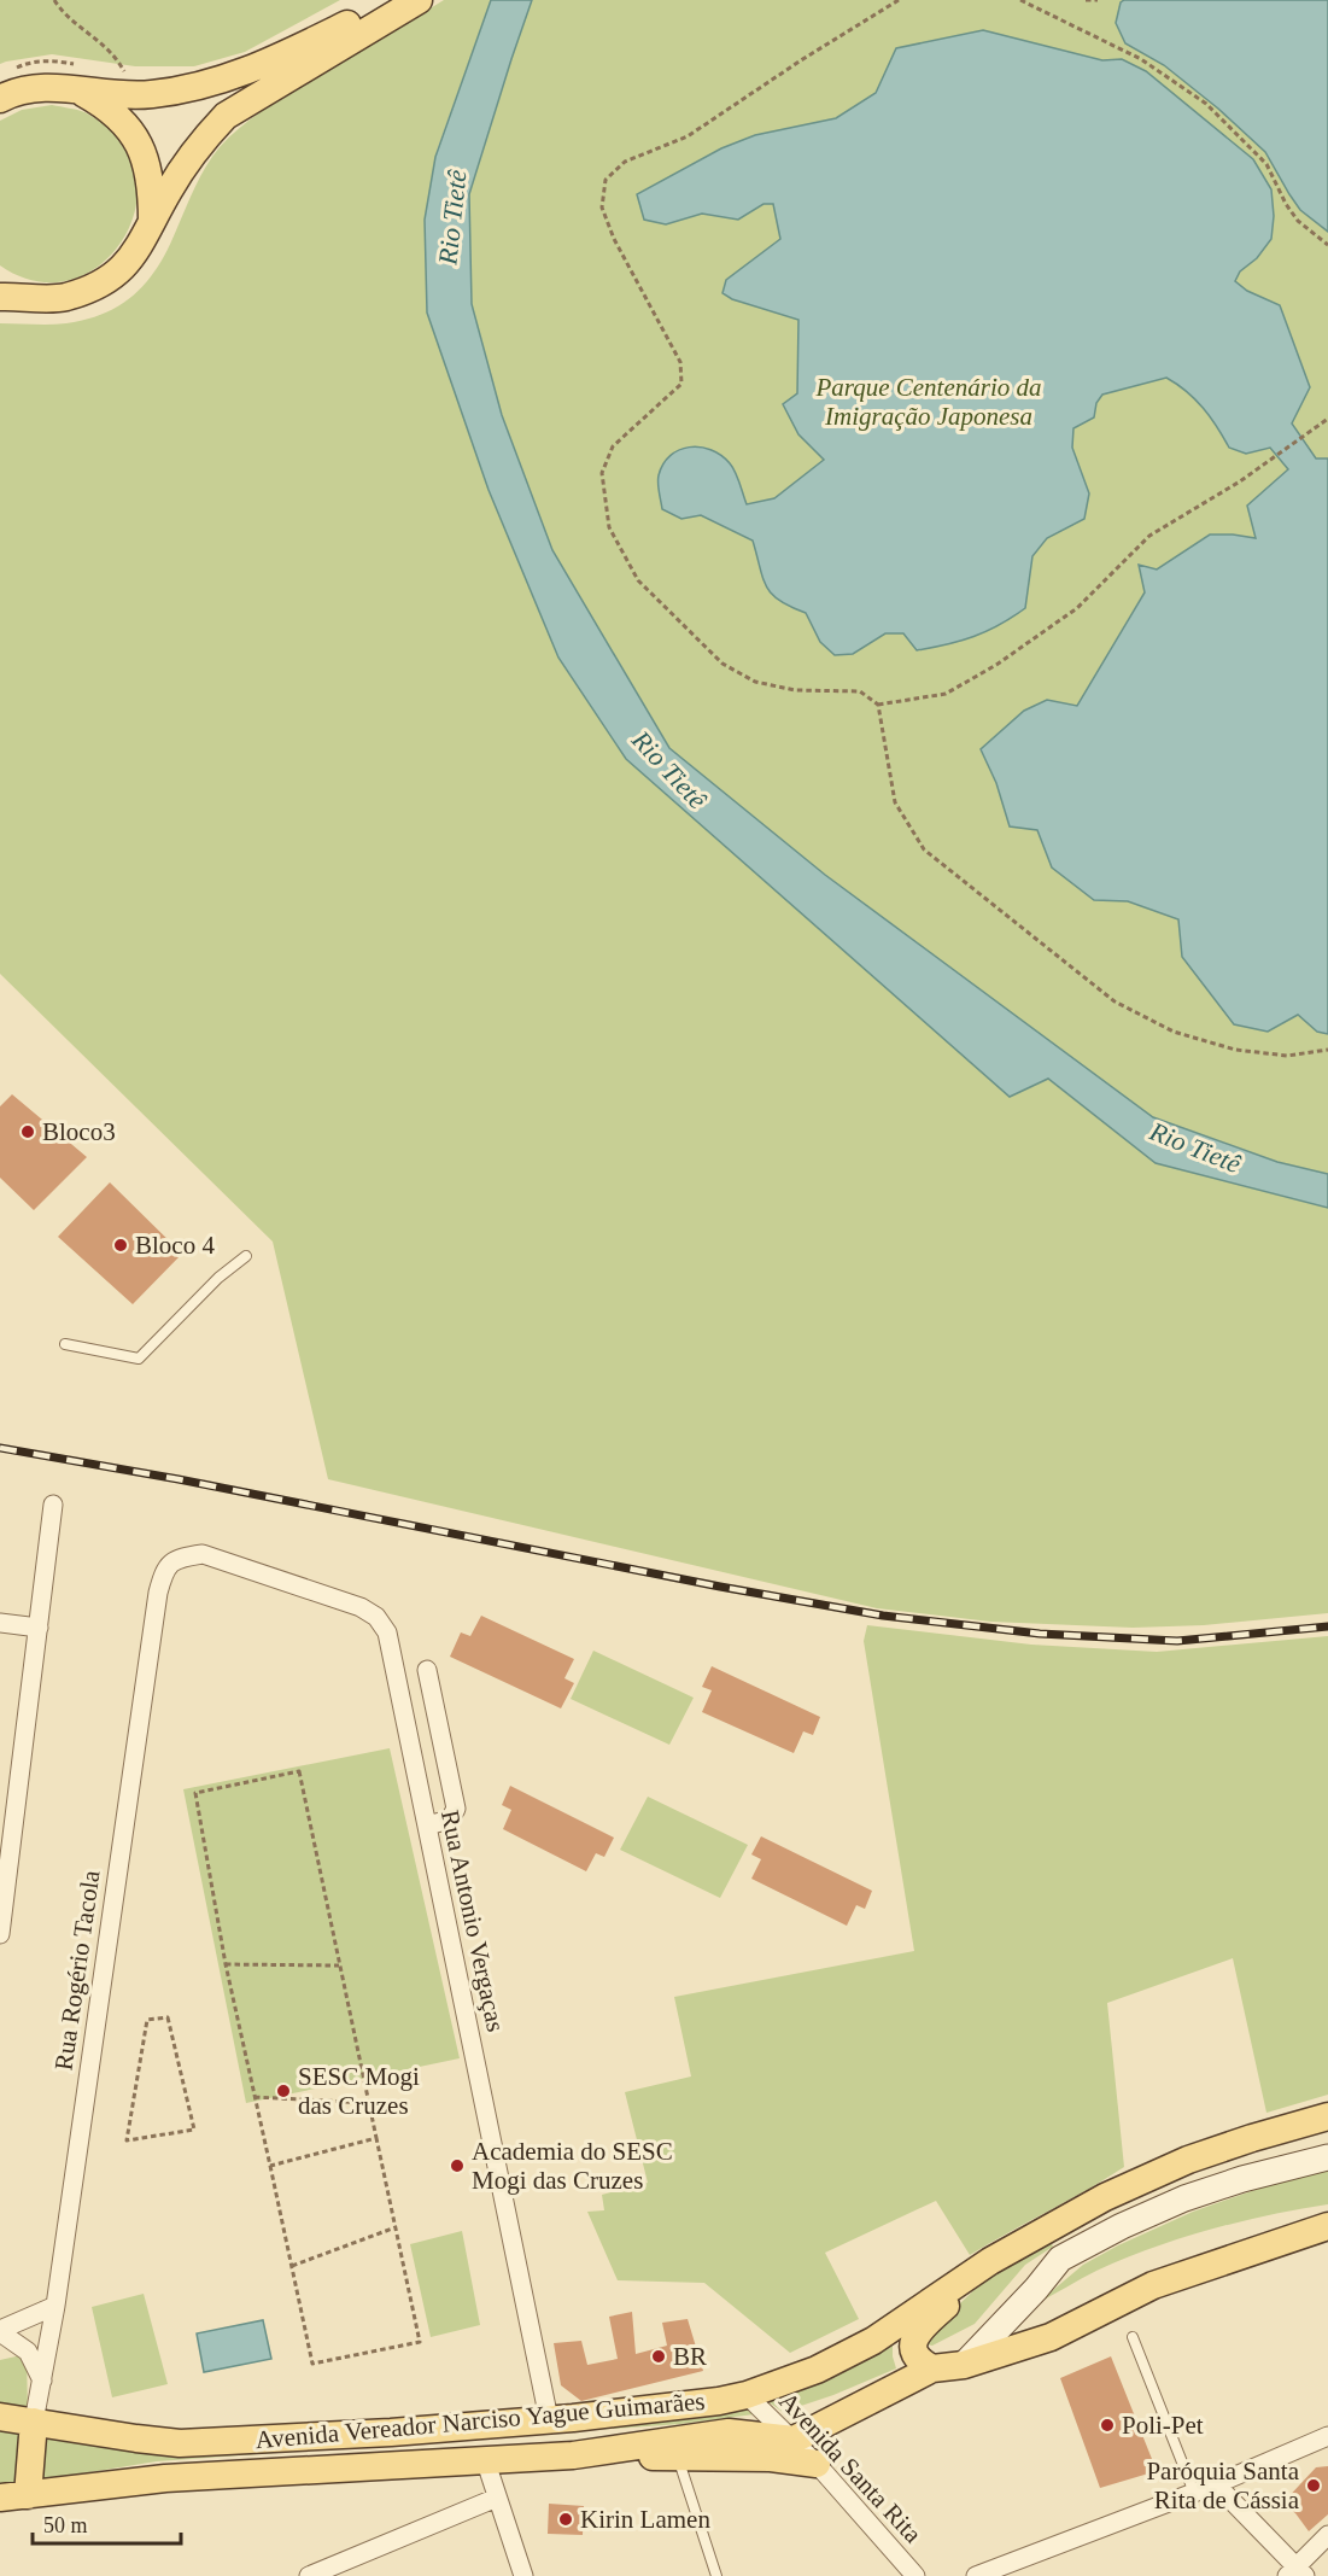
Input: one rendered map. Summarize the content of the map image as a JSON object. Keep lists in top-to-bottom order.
{
  "streets": {
    "main road": ["Avenida Vereador Narciso Yague Guimarães"],
    "street": ["Rua Antonio Vergaças", "Rua Rogério Tacola", "Avenida Santa Rita"]
  },
  "crossings": [
    ["Rua Antonio Vergaças", "Rua Rogério Tacola"],
    ["Rua Antonio Vergaças", "Avenida Vereador Narciso Yague Guimarães"],
    ["Rua Rogério Tacola", "Avenida Vereador Narciso Yague Guimarães"],
    ["Avenida Vereador Narciso Yague Guimarães", "Avenida Santa Rita"]
  ],
  "water": ["Rio Tietê"],
  "parks": ["Parque Centenário da Imigração Japonesa"],
  "places": [
    "Bloco3",
    "Bloco 4",
    "SESC Mogi das Cruzes",
    "Academia do SESC Mogi das Cruzes",
    "BR",
    "Poli-Pet",
    "Paróquia Santa Rita de Cássia",
    "Kirin Lamen"
  ],
  "scale_bar": "50 m"
}
